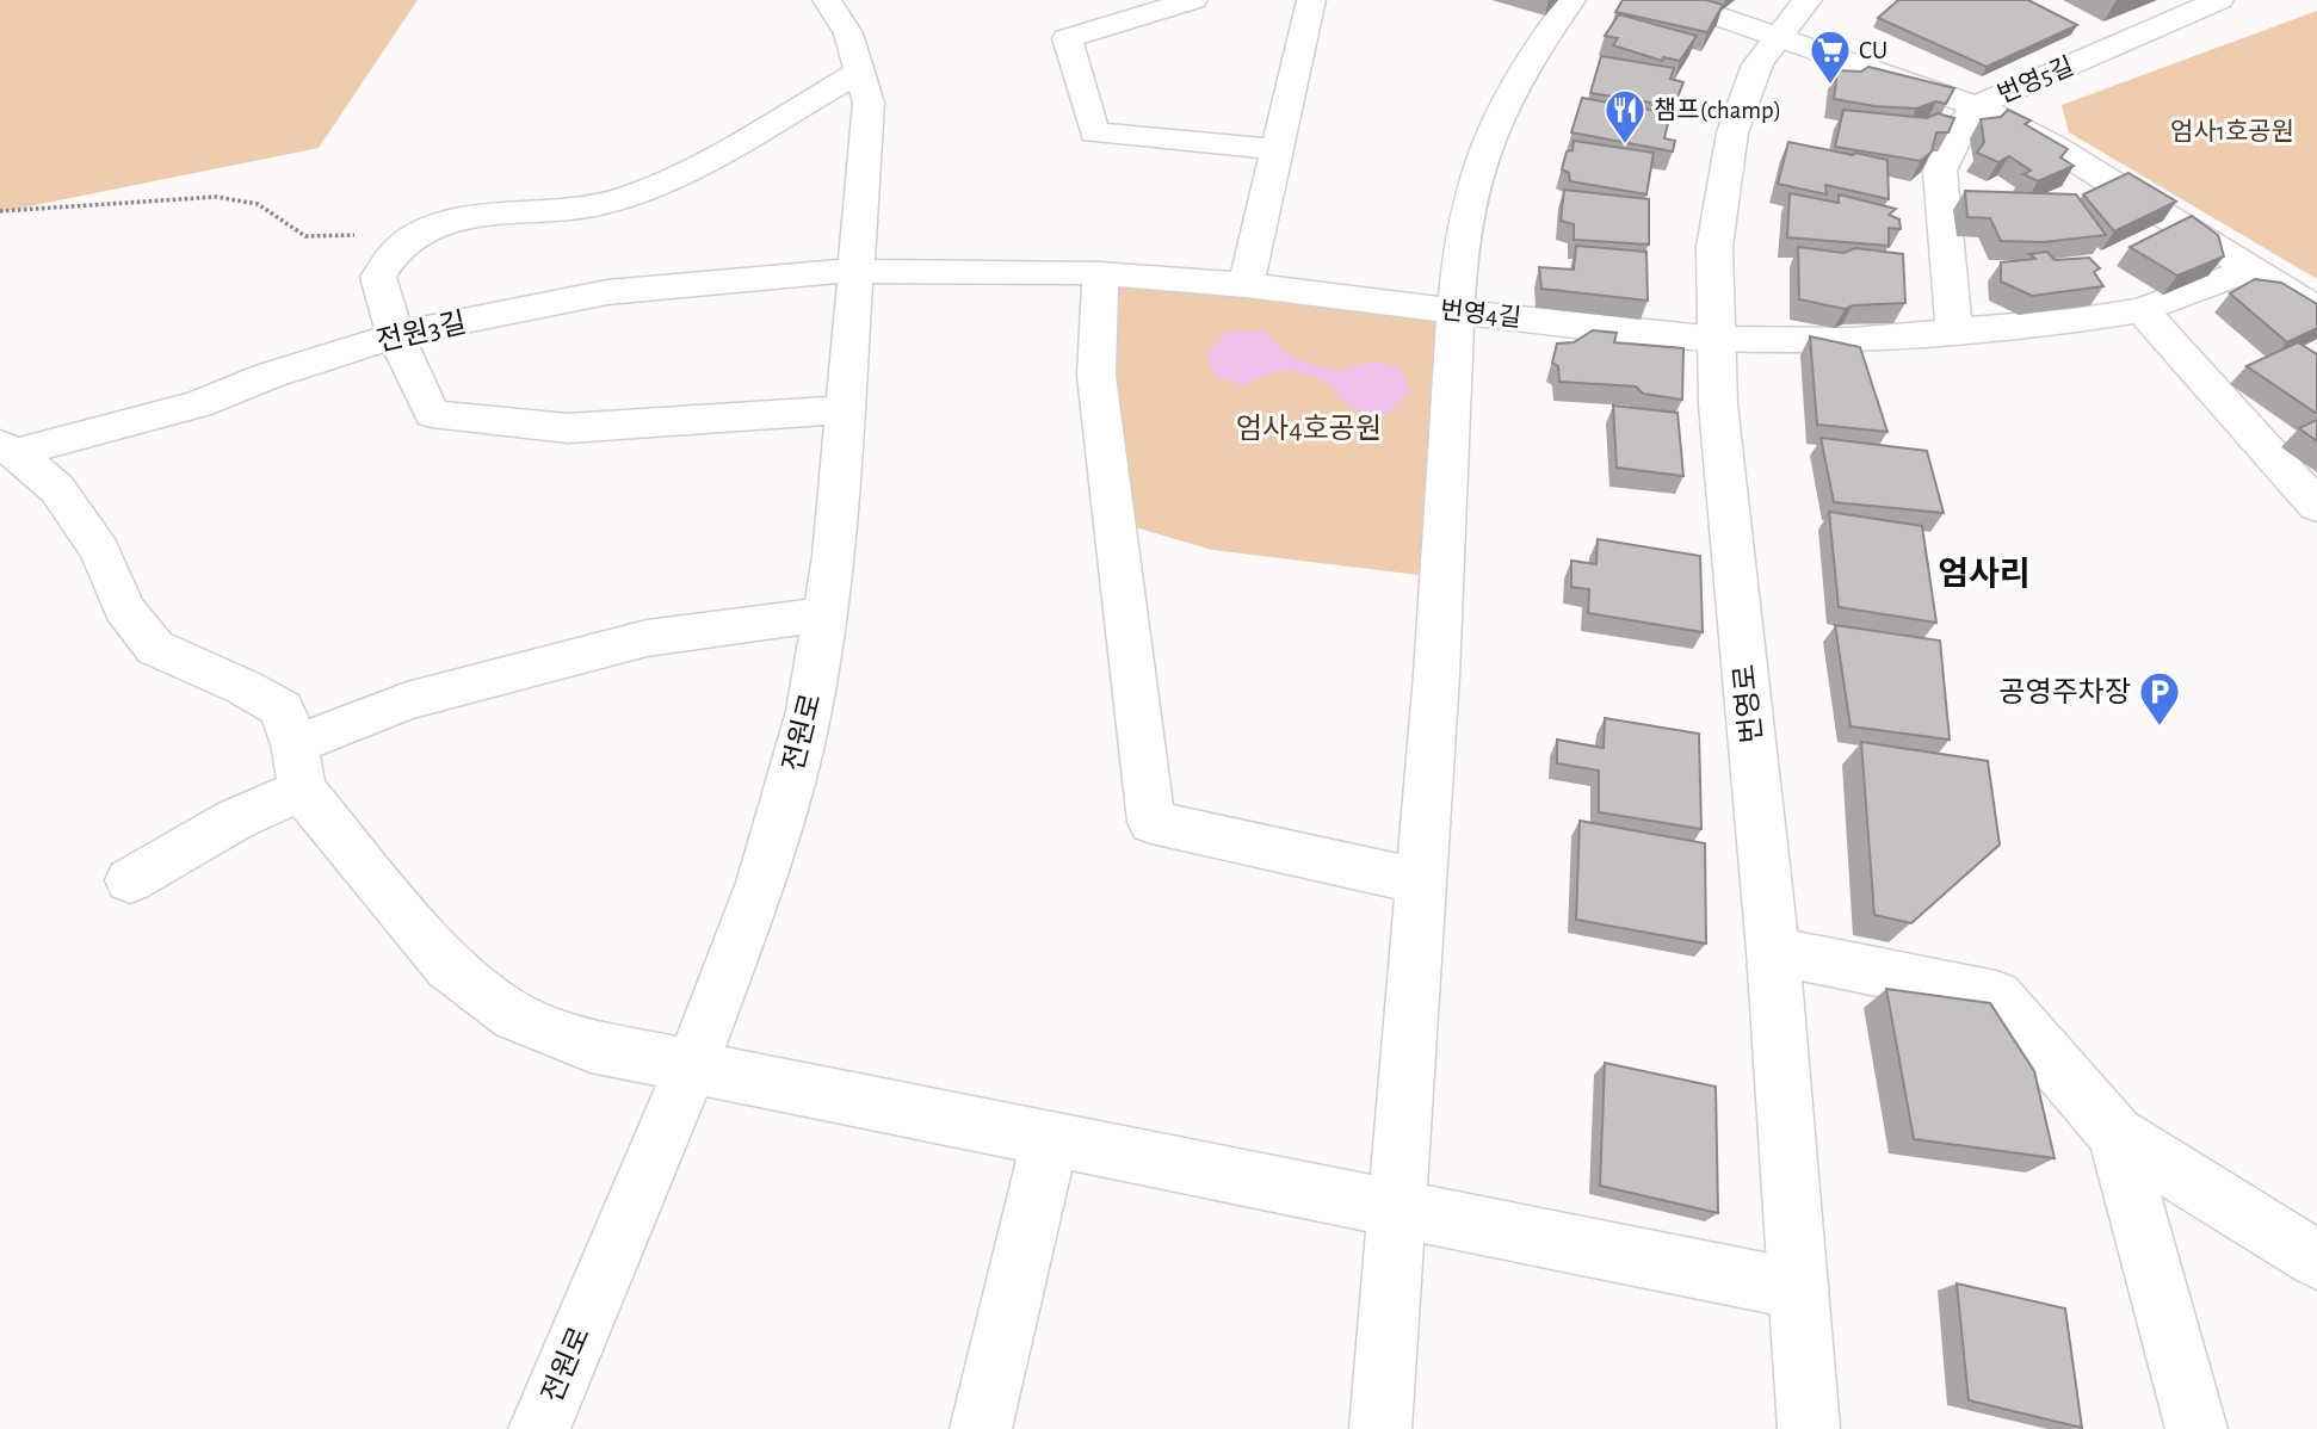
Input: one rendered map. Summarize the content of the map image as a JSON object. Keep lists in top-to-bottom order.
{
  "streets": {
    "street": [
      "번영5길",
      "번영4길",
      "전원3길",
      "번영로",
      "전원로"
    ]
  },
  "crossings": [
    ["번영4길", "전원3길"],
    ["번영4길", "번영로"],
    ["번영4길", "전원로"],
    ["전원3길", "전원로"]
  ],
  "districts": ["엄사리"],
  "parks": ["엄사1호공원", "엄사4호공원"],
  "places": {
    "supermarket": ["CU"],
    "restaurant": ["챔프(champ)"],
    "parking": ["공영주차장"]
  }
}
